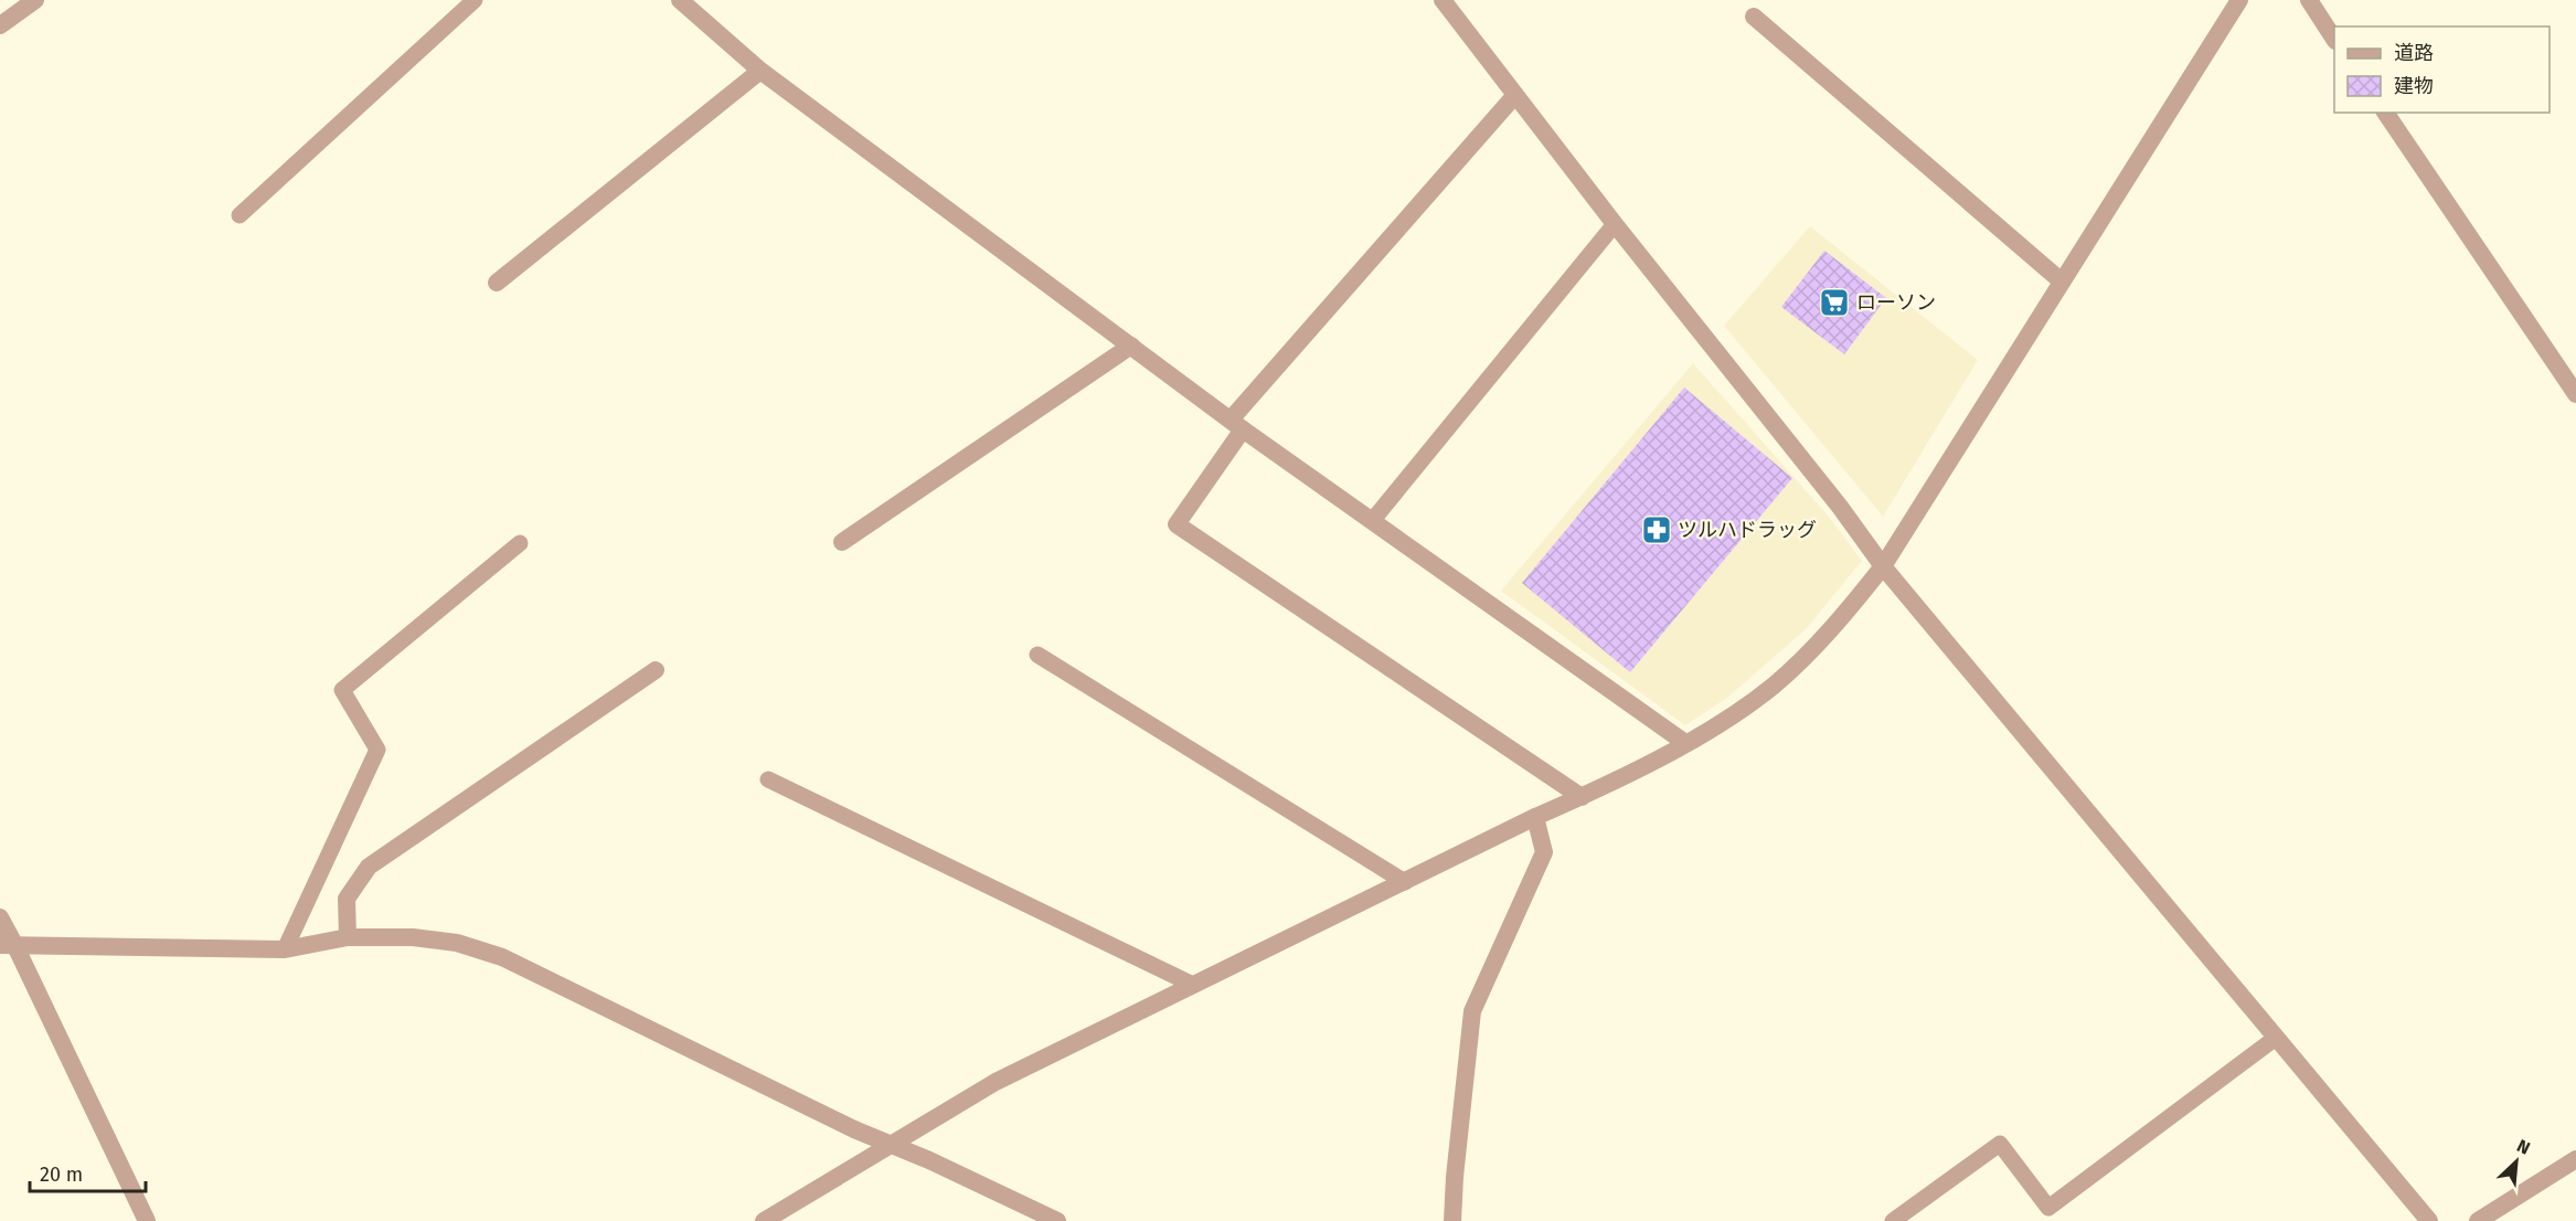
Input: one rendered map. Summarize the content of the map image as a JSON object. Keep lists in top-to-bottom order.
{
  "places": {
    "supermarket": ["ローソン"],
    "pharmacy": ["ツルハドラッグ"]
  },
  "legend": ["道路", "建物"],
  "scale_bar": "20 m",
  "north": "top right"
}
